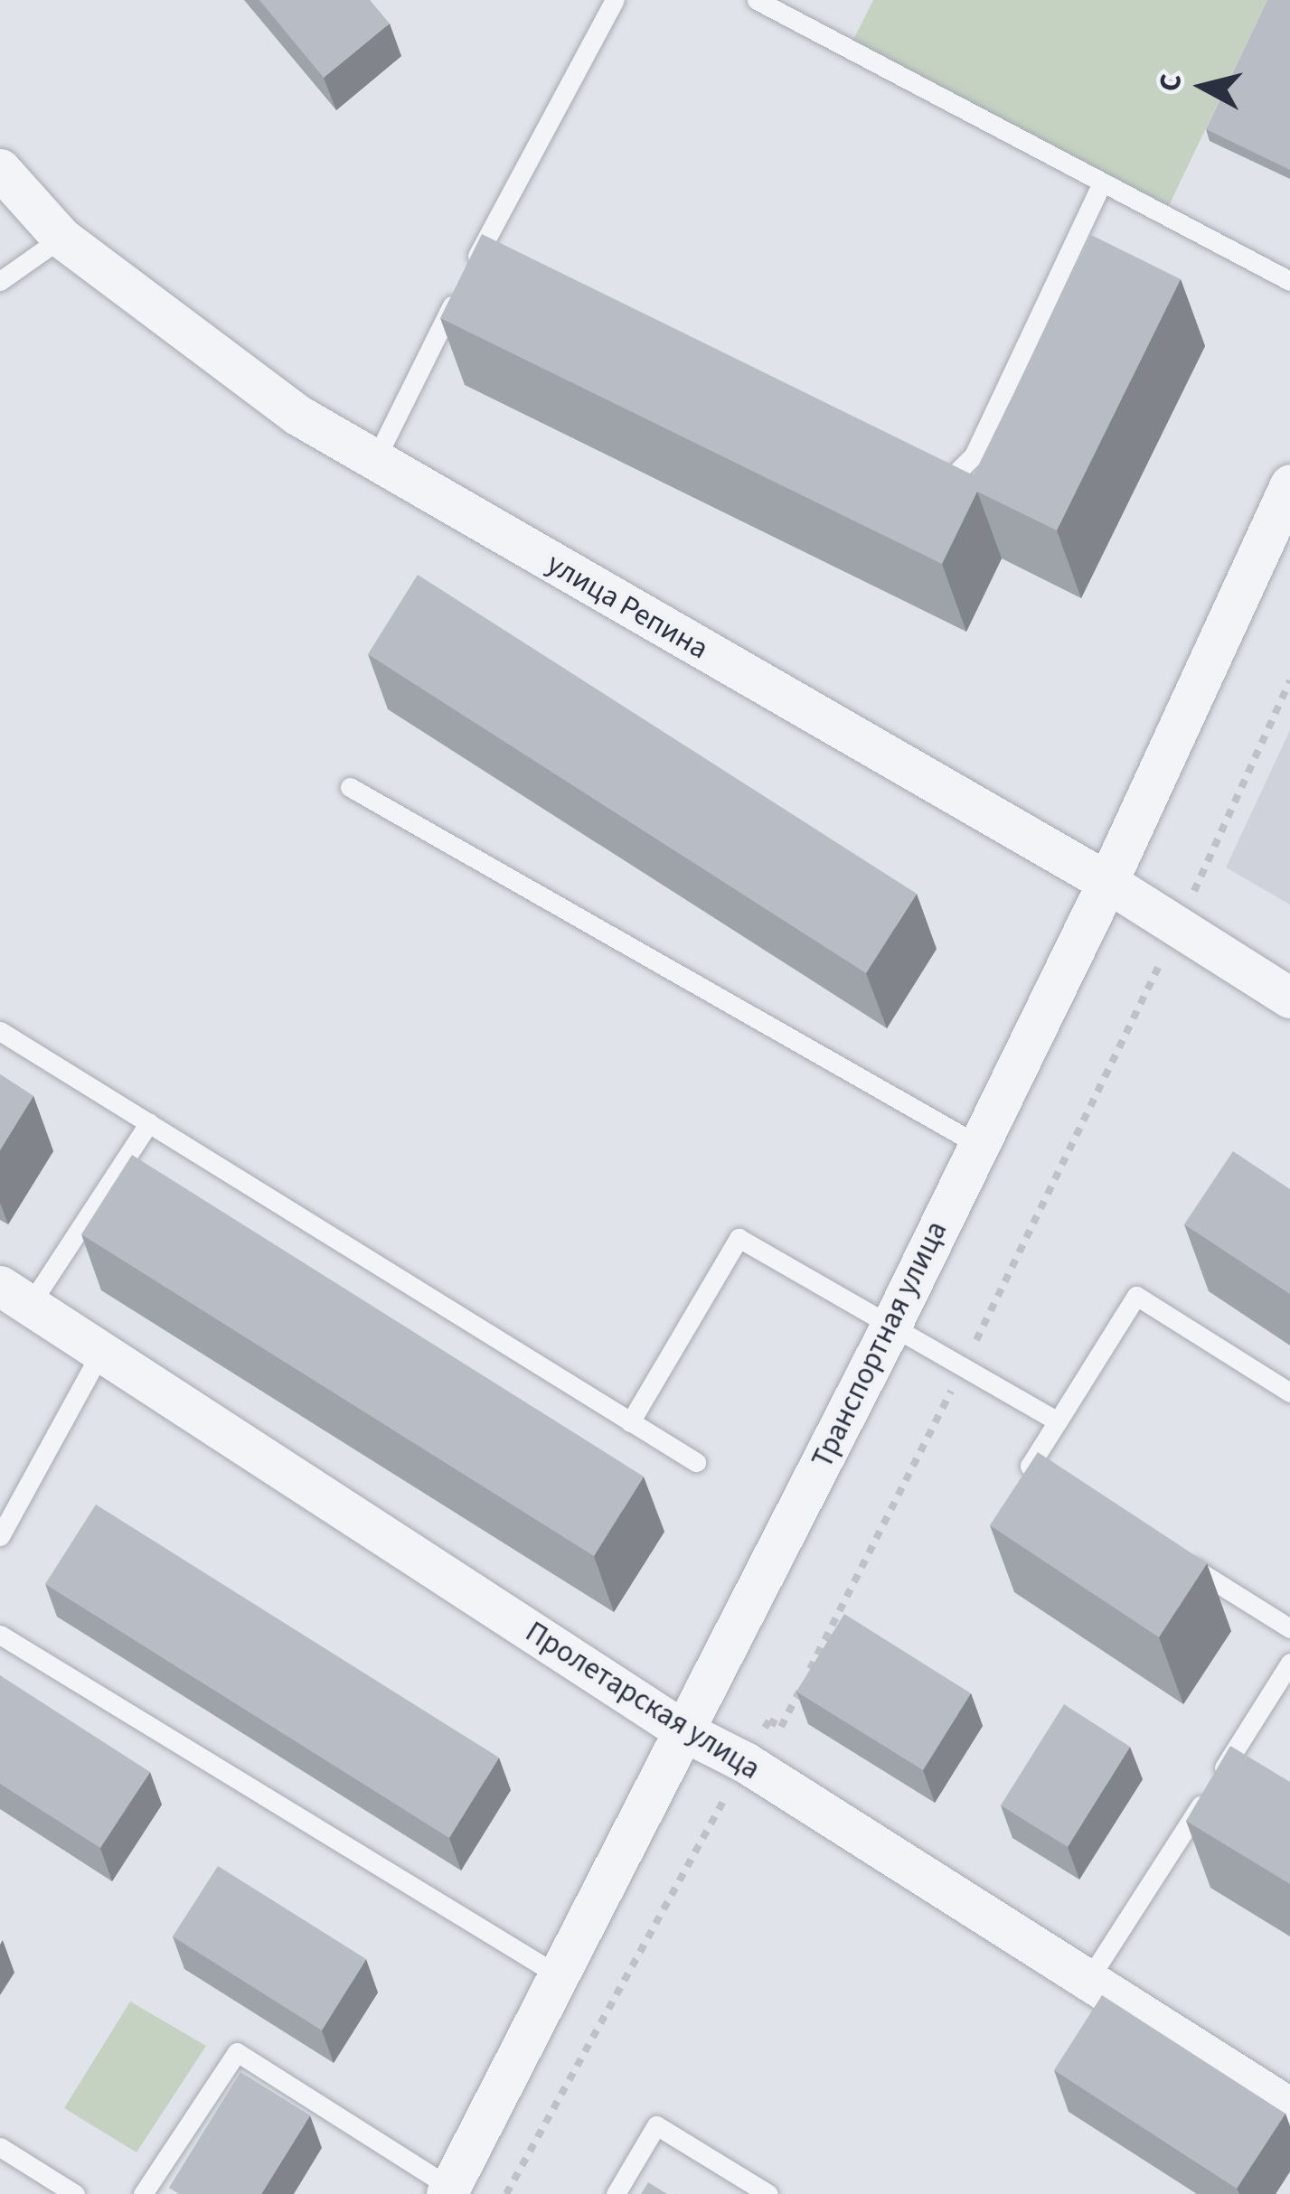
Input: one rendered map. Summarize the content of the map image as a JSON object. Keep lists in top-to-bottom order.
{
  "streets": {
    "street": ["улица Репина", "Транспортная улица", "Пролетарская улица"]
  },
  "crossings": [
    ["улица Репина", "Транспортная улица"],
    ["Транспортная улица", "Пролетарская улица"]
  ],
  "north": "left"
}
